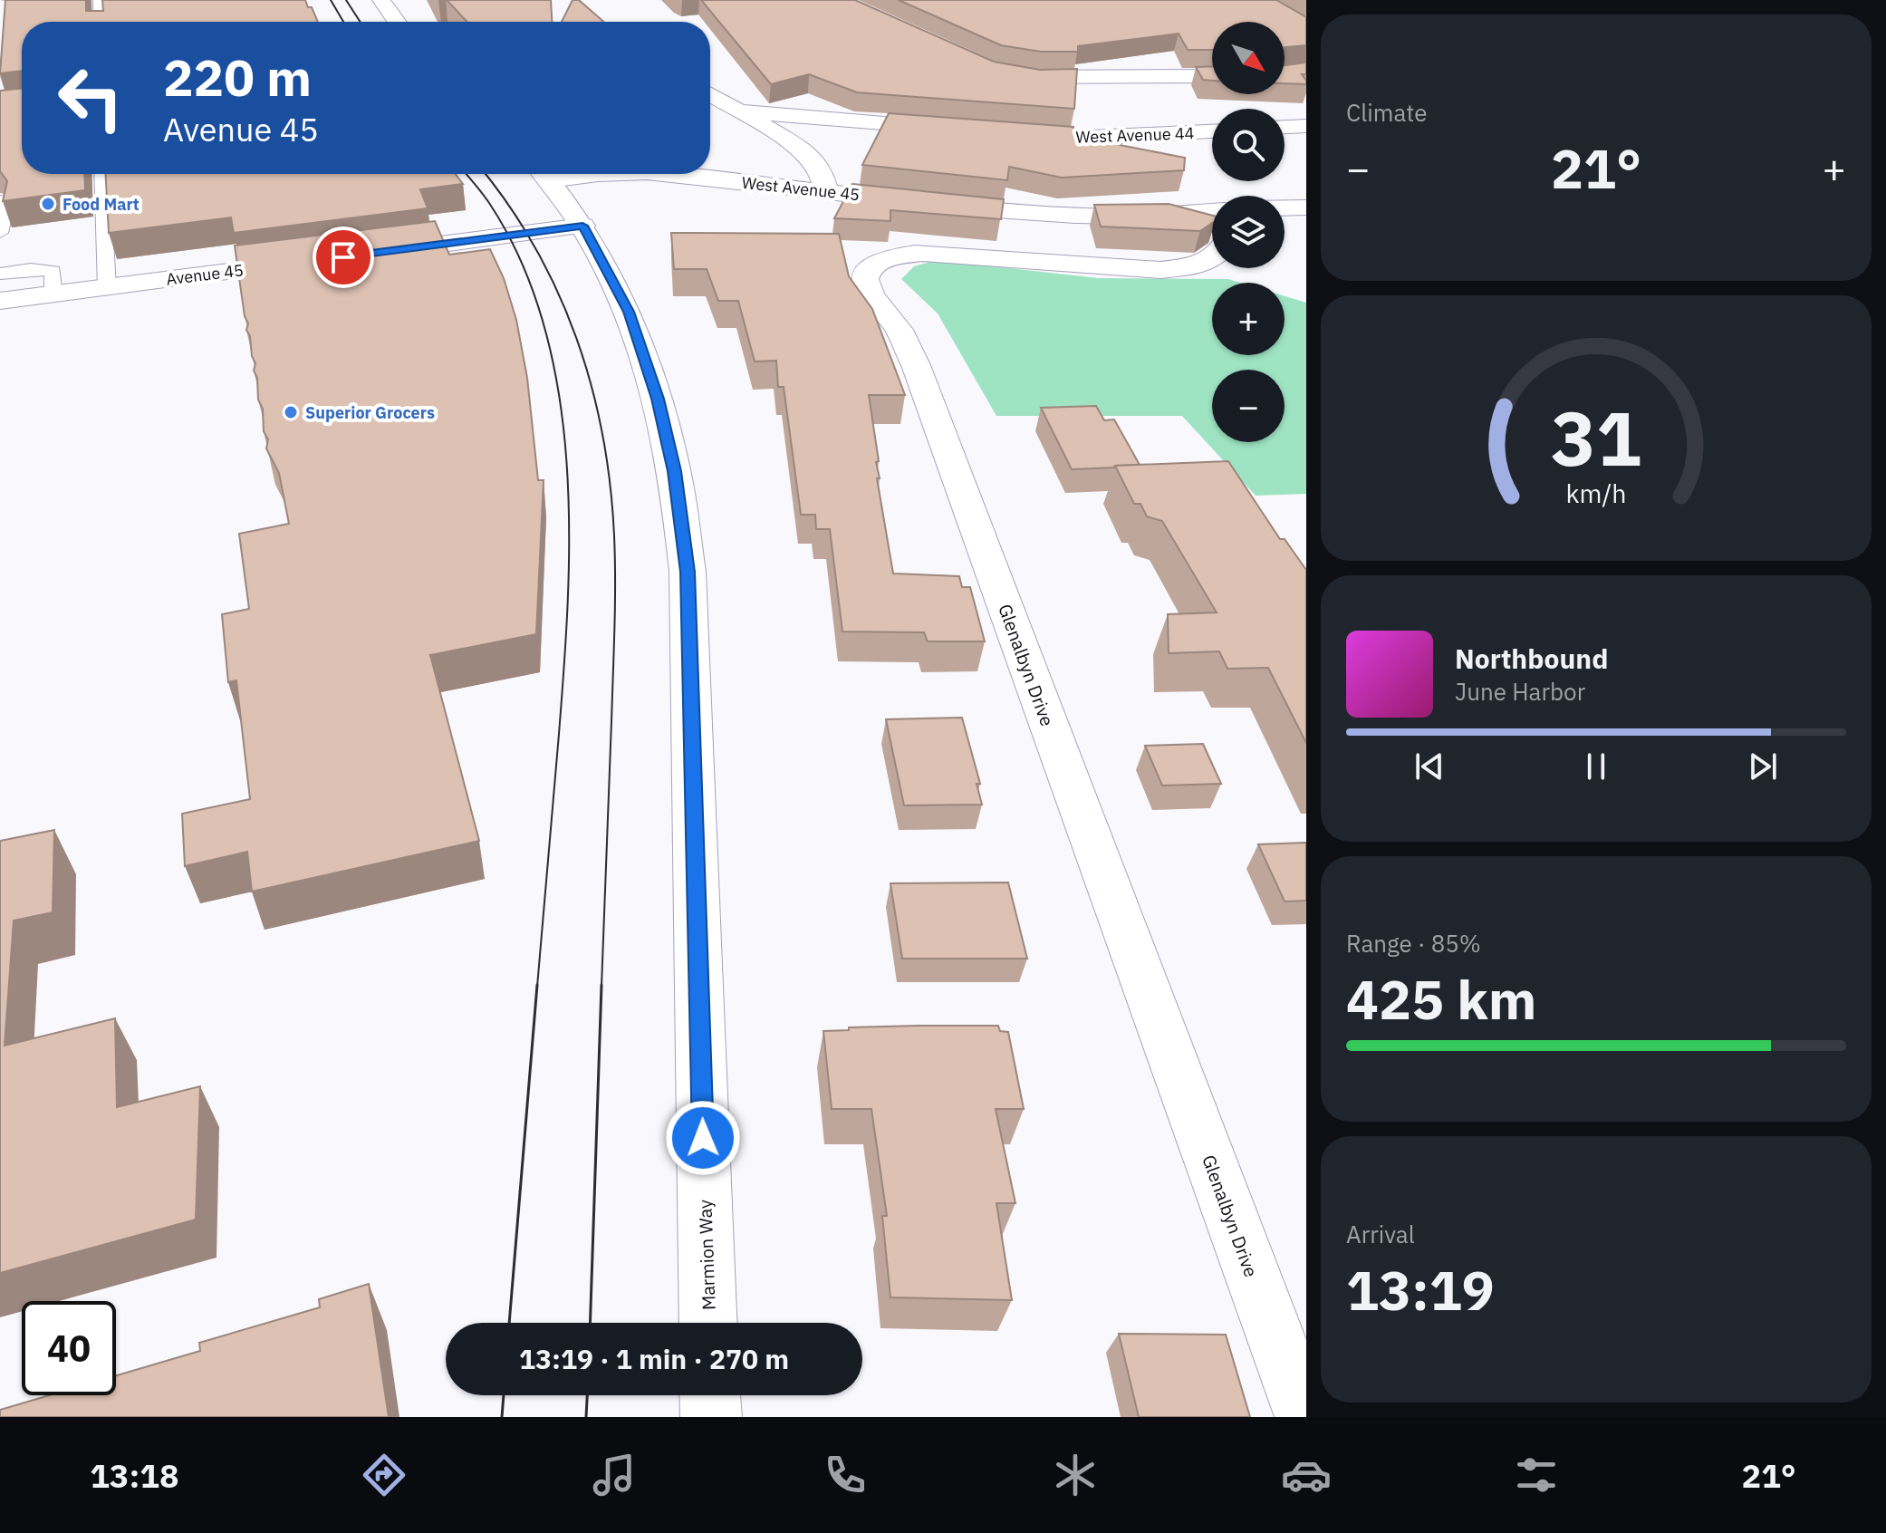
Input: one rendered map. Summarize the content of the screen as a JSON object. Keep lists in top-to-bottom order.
{
  "streets": {
    "street": [
      "West Avenue 44",
      "West Avenue 45",
      "Avenue 45",
      "Glenalbyn Drive",
      "Marmion Way"
    ]
  },
  "places": ["Food Mart", "Superior Grocers"],
  "north": "bottom right",
  "page": {
    "tile": [
      "Climate",
      ["Range · 85%", "425 km"],
      ["Arrival", "13:19"]
    ],
    "map_buttons": ["+", "−"],
    "turn": ["220 m", "Avenue 45"],
    "heat": ["−", "21°", "+"],
    "song": ["Northbound", "June Harbor"],
    "limit": "40",
    "trip": "13:19 · 1 min · 270 m",
    "tabs": ["13:18", "21°"],
    "gauge": ["31", "km/h"]
  }
}
